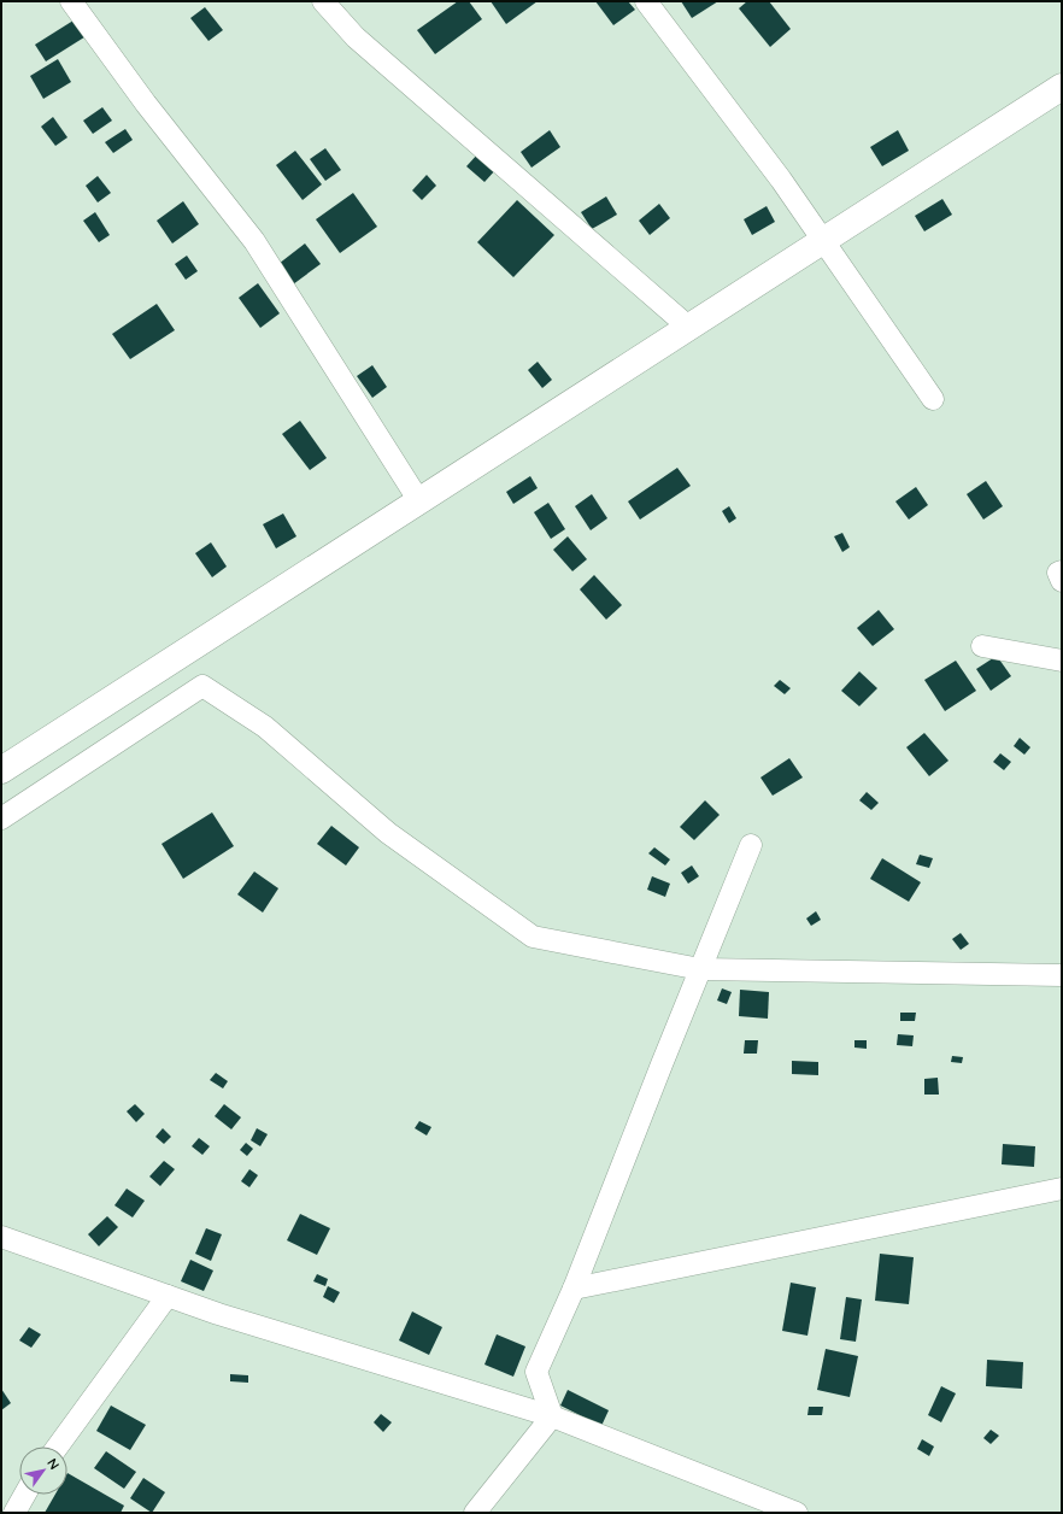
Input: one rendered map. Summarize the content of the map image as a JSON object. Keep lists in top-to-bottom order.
{
  "north": "top right"
}
